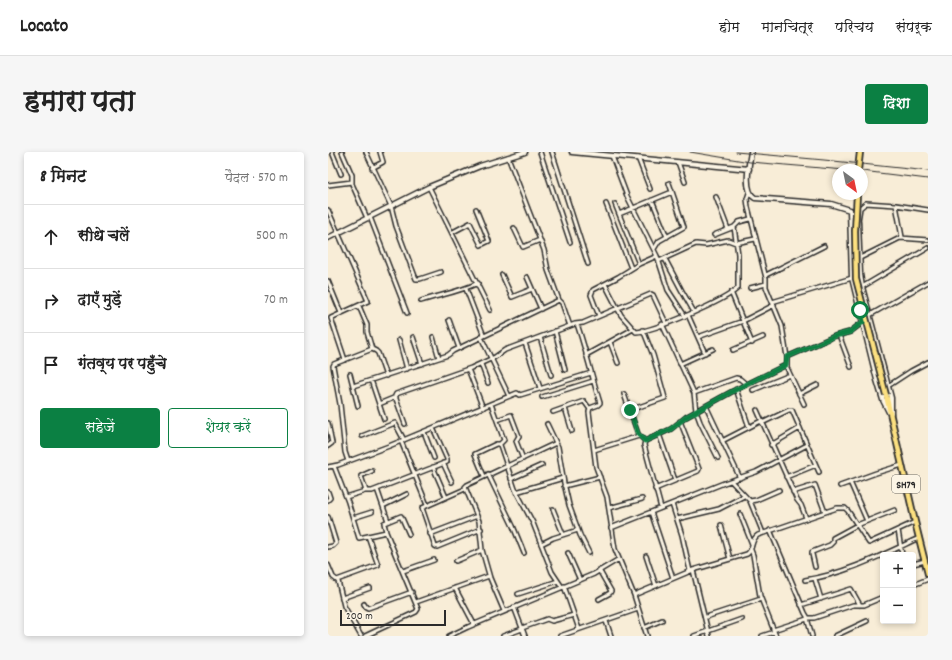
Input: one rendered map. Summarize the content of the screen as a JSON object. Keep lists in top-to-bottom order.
{
  "streets": {
    "main road": ["SH79"]
  },
  "scale_bar": "200 m",
  "north": "bottom right",
  "page": {
    "header": "Locato",
    "nav": [
      "होम",
      "मानचित्र",
      "परिचय",
      "संपर्क"
    ],
    "title": "हमारा पता",
    "buttons": [
      "दिशा",
      ["सहेजें", "शेयर करें"]
    ],
    "heading": ["8 मिनट", "पैदल · 570 m"],
    "list": [
      ["सीधे चलें", "500 m"],
      ["दाएँ मुड़ें", "70 m"],
      "गंतव्य पर पहुँचे"
    ],
    "map_buttons": ["+", "−"],
    "scale": "200 m"
  }
}
